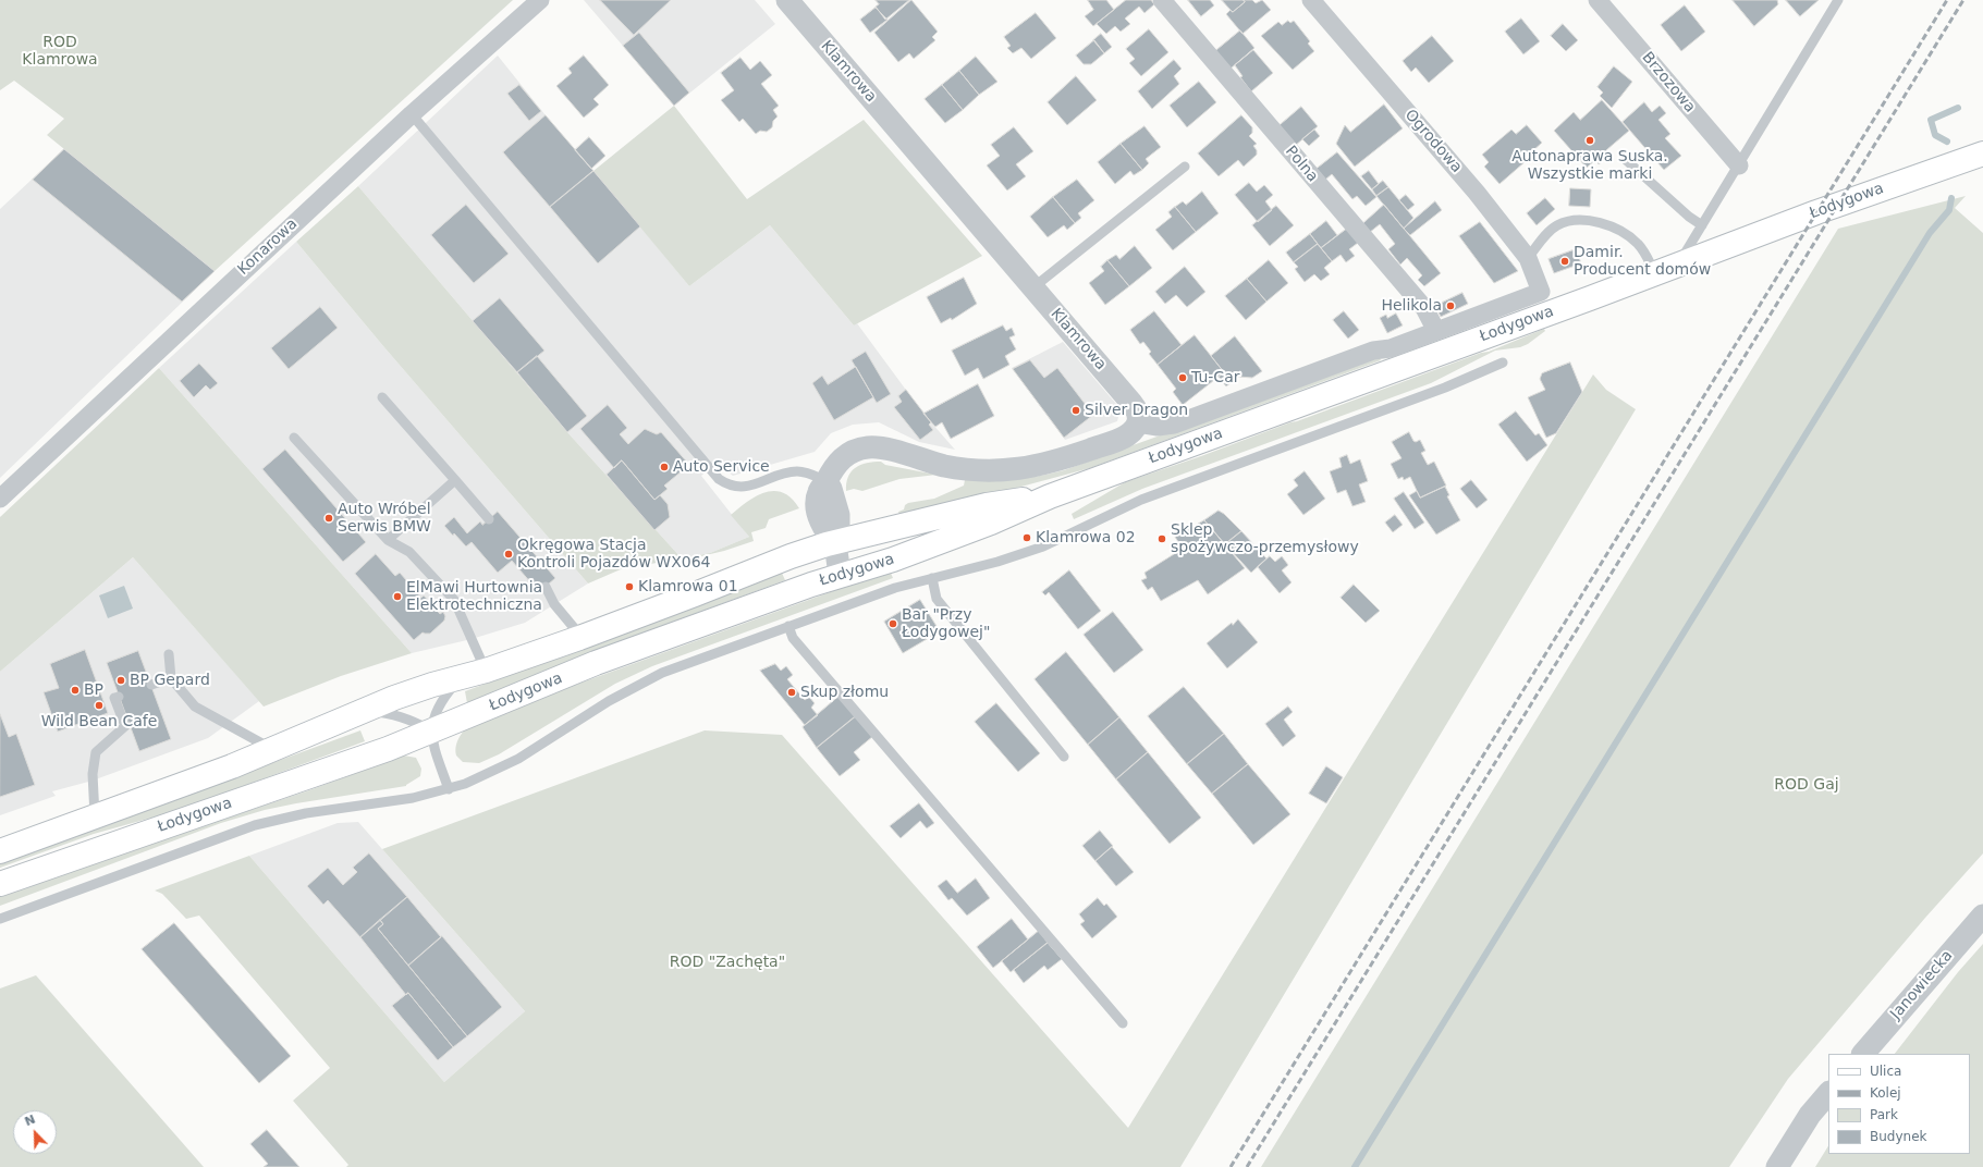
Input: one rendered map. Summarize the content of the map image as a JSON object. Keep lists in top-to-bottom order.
{
  "streets": {
    "main road": ["Łodygowa"],
    "street": [
      "Klamrowa",
      "Brzozowa",
      "Ogrodowa",
      "Polna",
      "Konarowa",
      "Janowiecka"
    ]
  },
  "crossings": [
    ["Ogrodowa", "Polna"]
  ],
  "parks": ["ROD Klamrowa", "ROD Gaj", "ROD \"Zachęta\""],
  "places": [
    "Autonaprawa Suska. Wszystkie marki",
    "Damir. Producent domów",
    "Helikola",
    "Tu-Car",
    "Silver Dragon",
    "Auto Service",
    "Auto Wróbel Serwis BMW",
    "Klamrowa 02",
    "Sklep spożywczo-przemysłowy",
    "Okręgowa Stacja Kontroli Pojazdów WX064",
    "Klamrowa 01",
    "ElMawi Hurtownia Elektrotechniczna",
    "Bar \"Przy Łodygowej\"",
    "BP Gepard",
    "BP",
    "Skup złomu",
    "Wild Bean Cafe"
  ],
  "legend": [
    "Ulica",
    "Kolej",
    "Park",
    "Budynek"
  ],
  "north": "top left"
}
